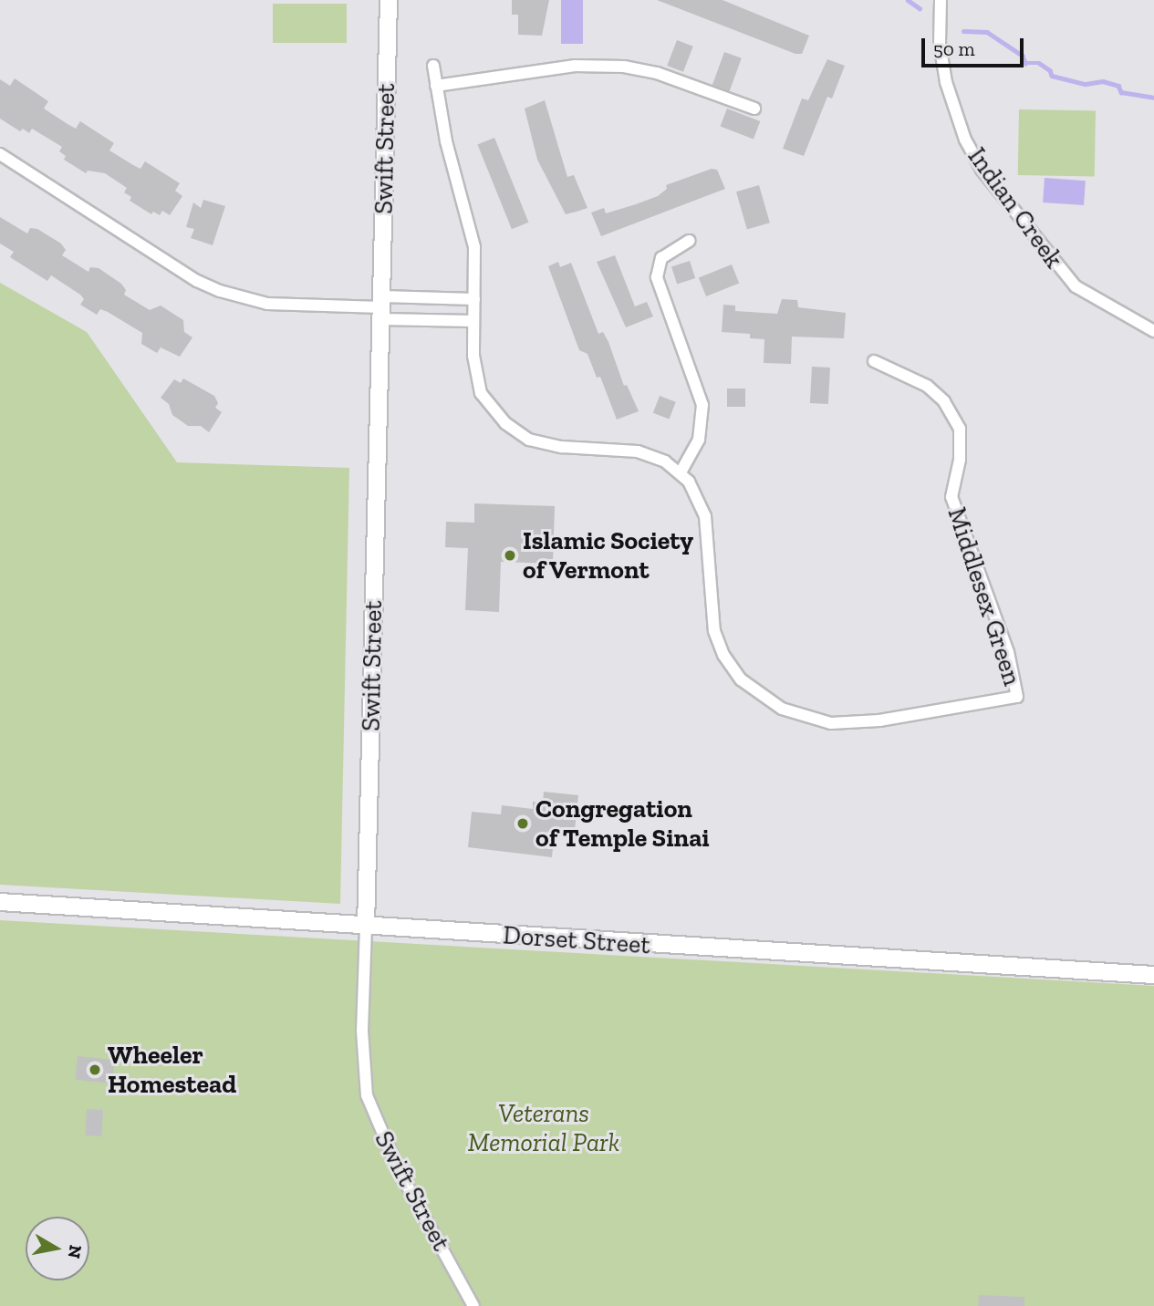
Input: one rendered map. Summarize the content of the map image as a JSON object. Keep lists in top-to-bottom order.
{
  "streets": {
    "street": [
      "Swift Street",
      "Indian Creek",
      "Middlesex Green",
      "Dorset Street"
    ]
  },
  "crossings": [
    ["Swift Street", "Dorset Street"]
  ],
  "parks": ["Veterans Memorial Park"],
  "places": ["Islamic Society of Vermont", "Congregation of Temple Sinai", "Wheeler Homestead"],
  "scale_bar": "50 m",
  "north": "right"
}
